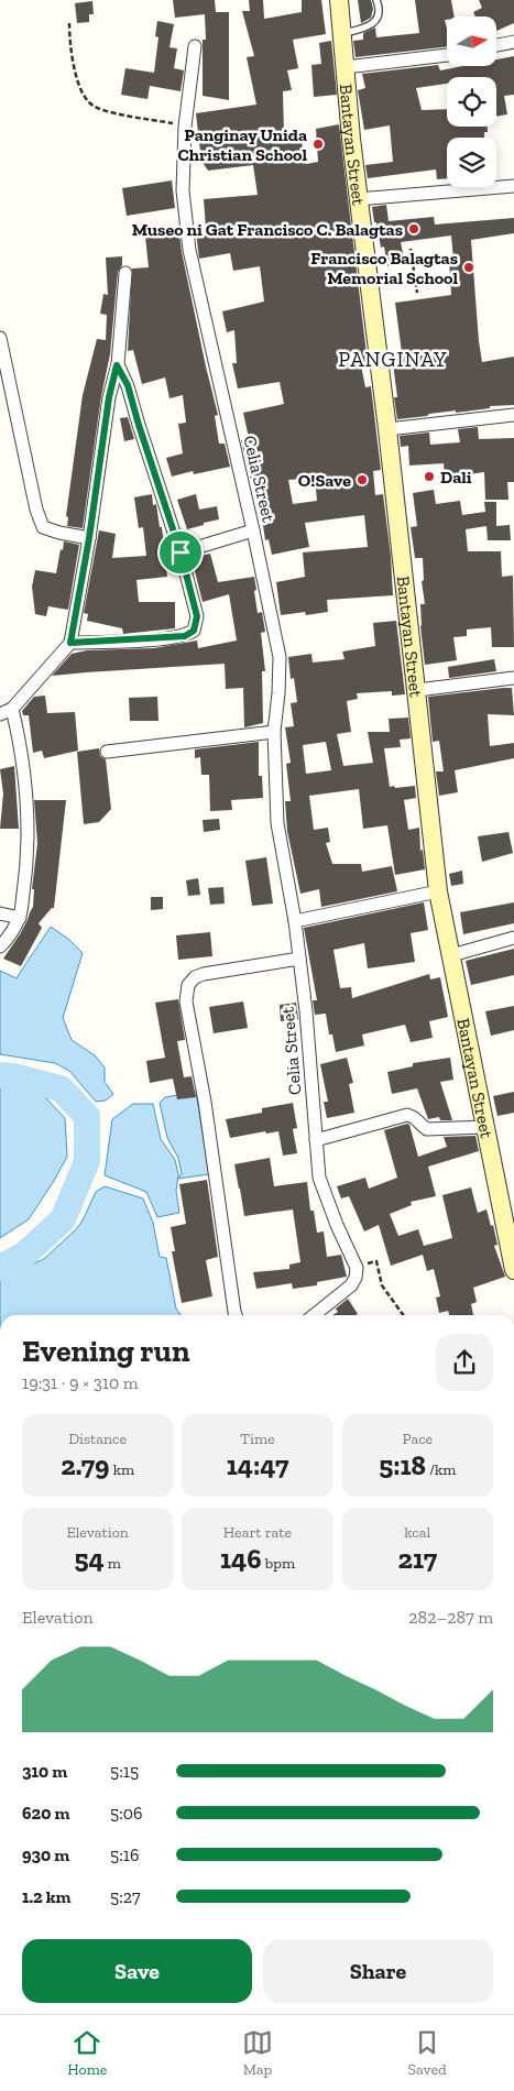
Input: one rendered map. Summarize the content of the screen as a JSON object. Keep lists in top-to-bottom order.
{
  "streets": {
    "main road": ["Bantayan Street"],
    "street": ["Celia Street"]
  },
  "districts": ["PANGINAY"],
  "places": [
    "Panginay Unida Christian School",
    "Museo ni Gat Francisco C. Balagtas",
    "Francisco Balagtas Memorial School",
    "Dali",
    "O!Save"
  ],
  "north": "right",
  "page": {
    "heading": ["Evening run", "19:31 · 9 × 310 m"],
    "stats": [
      ["Distance", "2.79 km"],
      ["Time", "14:47"],
      ["Pace", "5:18 /km"],
      ["Elevation", "54 m"],
      ["Heart rate", "146 bpm"],
      ["kcal", "217"]
    ],
    "chart": ["Elevation", "282–287 m"],
    "list": [
      {
        "name": "310 m",
        "note": "5:15"
      },
      {
        "name": "620 m",
        "note": "5:06"
      },
      {
        "name": "930 m",
        "note": "5:16"
      },
      {
        "name": "1.2 km",
        "note": "5:27"
      }
    ],
    "buttons": ["Save", "Share"],
    "tabs": ["Home", "Map", "Saved"]
  }
}
